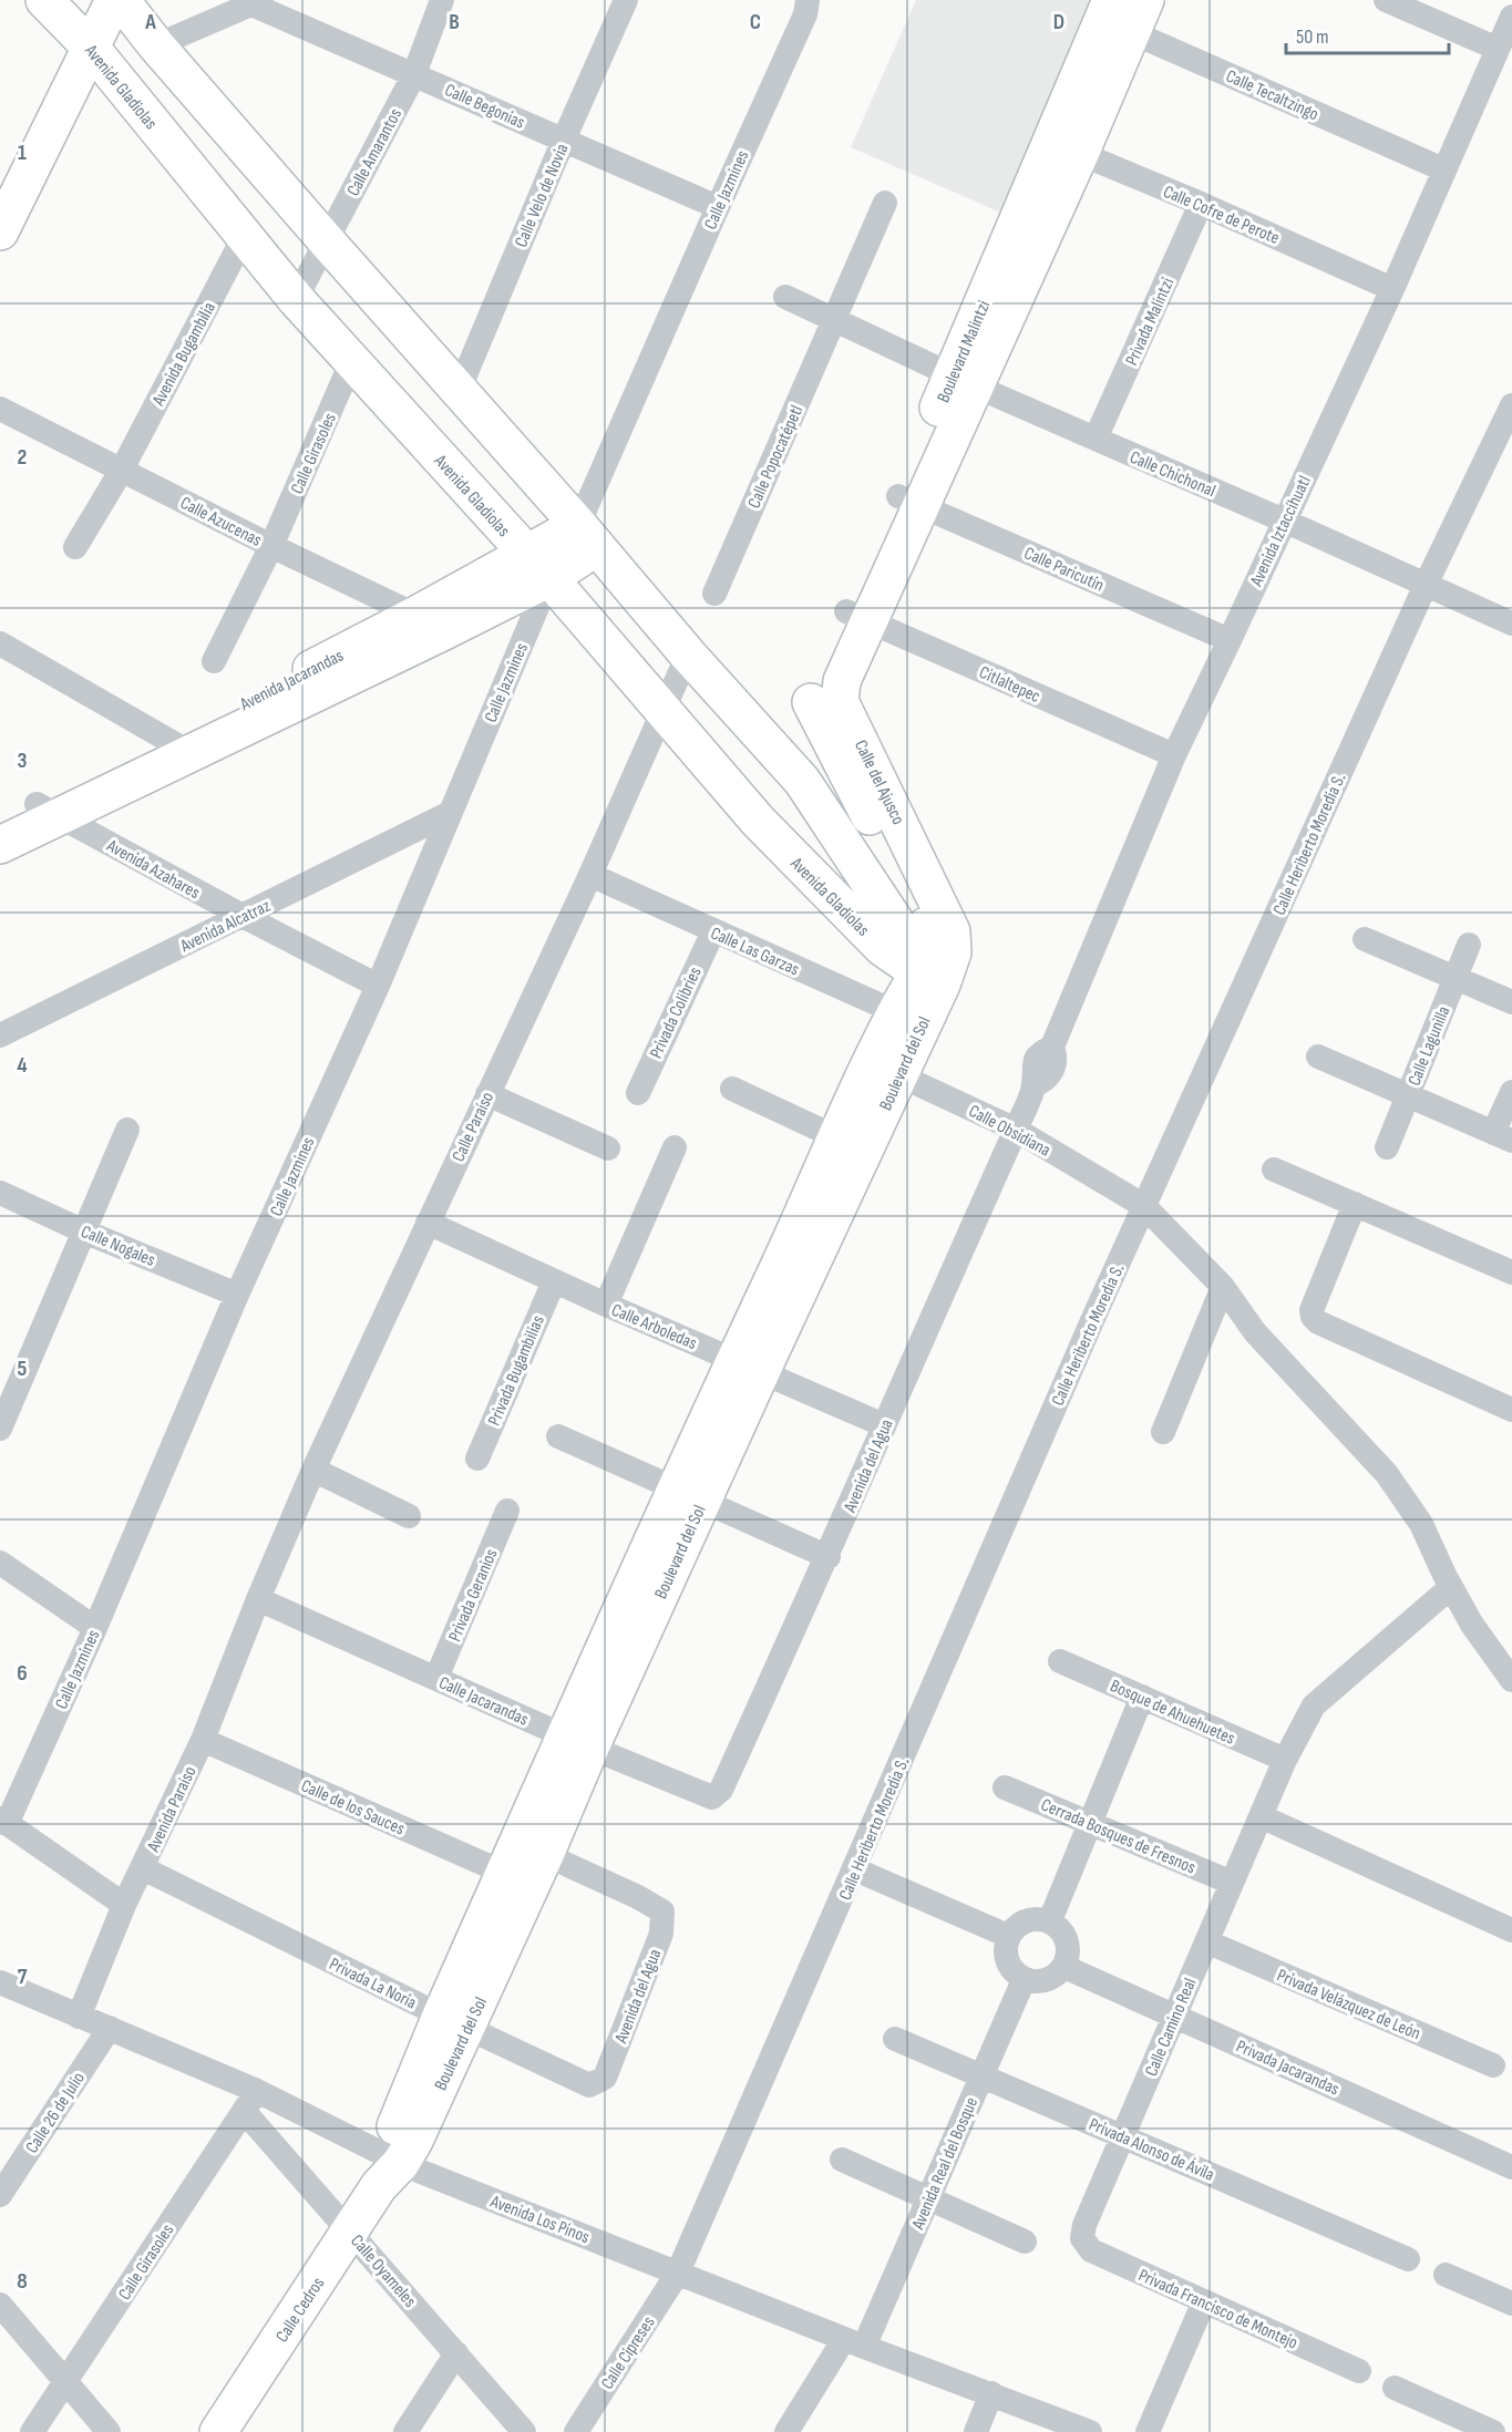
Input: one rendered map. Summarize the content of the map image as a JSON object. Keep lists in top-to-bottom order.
{
  "streets": {
    "street": [
      "Avenida Gladiolas",
      "Calle Tecaltzingo",
      "Calle Begonias",
      "Calle Amarantos",
      "Calle Jazmines",
      "Calle Velo de Novia",
      "Calle Cofre de Perote",
      "Privada Malintzi",
      "Boulevard Malintzi",
      "Avenida Bugambilia",
      "Calle Girasoles",
      "Calle Popocatépetl",
      "Calle Chichonal",
      "Calle Azucenas",
      "Avenida Iztaccíhuatl",
      "Calle Paricutín",
      "Avenida Jacarandas",
      "Citlaltepec",
      "Calle del Ajusco",
      "Calle Heriberto Moredia S.",
      "Avenida Azahares",
      "Avenida Alcatraz",
      "Calle Las Garzas",
      "Privada Colibríes",
      "Calle Lagunilla",
      "Boulevard del Sol",
      "Calle Paraíso",
      "Calle Obsidiana",
      "Calle Nogales",
      "Calle Arboledas",
      "Privada Bugambilias",
      "Avenida del Agua",
      "Privada Geranios",
      "Calle Jacarandas",
      "Bosque de Ahuehuetes",
      "Calle de los Sauces",
      "Avenida Paraíso",
      "Cerrada Bosques de Fresnos",
      "Privada La Noria",
      "Privada Velázquez de León",
      "Calle Camino Real",
      "Privada Jacarandas",
      "Calle 26 de Julio",
      "Privada Alonso de Ávila",
      "Avenida Real del Bosque",
      "Avenida Los Pinos",
      "Calle Oyameles",
      "Privada Francisco de Montejo",
      "Calle Cedros",
      "Calle Cipreses"
    ]
  },
  "crossings": [
    ["Avenida Gladiolas", "Calle Amarantos"],
    ["Avenida Gladiolas", "Calle Jazmines"],
    ["Avenida Gladiolas", "Calle Velo de Novia"],
    ["Avenida Gladiolas", "Avenida Bugambilia"],
    ["Avenida Gladiolas", "Calle Girasoles"],
    ["Avenida Gladiolas", "Avenida Jacarandas"],
    ["Avenida Gladiolas", "Calle del Ajusco"],
    ["Avenida Gladiolas", "Boulevard del Sol"],
    ["Avenida Gladiolas", "Calle Paraíso"],
    ["Calle Tecaltzingo", "Boulevard Malintzi"],
    ["Calle Tecaltzingo", "Avenida Iztaccíhuatl"],
    ["Calle Begonias", "Calle Amarantos"],
    ["Calle Begonias", "Calle Jazmines"],
    ["Calle Begonias", "Calle Velo de Novia"],
    ["Calle Jazmines", "Avenida Jacarandas"],
    ["Calle Jazmines", "Avenida Azahares"],
    ["Calle Jazmines", "Avenida Alcatraz"],
    ["Calle Jazmines", "Calle Nogales"],
    ["Calle Cofre de Perote", "Privada Malintzi"],
    ["Calle Cofre de Perote", "Boulevard Malintzi"],
    ["Calle Cofre de Perote", "Avenida Iztaccíhuatl"],
    ["Privada Malintzi", "Calle Chichonal"],
    ["Boulevard Malintzi", "Calle Chichonal"],
    ["Boulevard Malintzi", "Calle Paricutín"],
    ["Boulevard Malintzi", "Citlaltepec"],
    ["Boulevard Malintzi", "Calle del Ajusco"],
    ["Avenida Bugambilia", "Calle Azucenas"],
    ["Calle Girasoles", "Calle Azucenas"],
    ["Calle Girasoles", "Avenida Los Pinos"],
    ["Calle Girasoles", "Calle Oyameles"],
    ["Calle Popocatépetl", "Calle Chichonal"],
    ["Calle Chichonal", "Avenida Iztaccíhuatl"],
    ["Calle Chichonal", "Calle Heriberto Moredia S."],
    ["Calle Azucenas", "Avenida Jacarandas"],
    ["Avenida Iztaccíhuatl", "Calle Paricutín"],
    ["Avenida Iztaccíhuatl", "Citlaltepec"],
    ["Avenida Iztaccíhuatl", "Calle Obsidiana"],
    ["Avenida Iztaccíhuatl", "Avenida del Agua"],
    ["Avenida Jacarandas", "Avenida Azahares"],
    ["Citlaltepec", "Calle del Ajusco"],
    ["Calle del Ajusco", "Boulevard del Sol"],
    ["Calle Heriberto Moredia S.", "Calle Obsidiana"],
    ["Calle Heriberto Moredia S.", "Avenida Los Pinos"],
    ["Calle Heriberto Moredia S.", "Calle Cipreses"],
    ["Avenida Azahares", "Avenida Alcatraz"],
    ["Calle Las Garzas", "Privada Colibríes"],
    ["Calle Las Garzas", "Boulevard del Sol"],
    ["Calle Las Garzas", "Calle Paraíso"],
    ["Boulevard del Sol", "Calle Obsidiana"],
    ["Boulevard del Sol", "Calle Arboledas"],
    ["Boulevard del Sol", "Calle Jacarandas"],
    ["Boulevard del Sol", "Calle de los Sauces"],
    ["Boulevard del Sol", "Privada La Noria"],
    ["Boulevard del Sol", "Avenida Los Pinos"],
    ["Boulevard del Sol", "Calle Cedros"],
    ["Calle Paraíso", "Calle Arboledas"],
    ["Calle Paraíso", "Calle Jacarandas"],
    ["Calle Paraíso", "Avenida Paraíso"],
    ["Calle Obsidiana", "Avenida del Agua"],
    ["Calle Obsidiana", "Calle Camino Real"],
    ["Calle Arboledas", "Privada Bugambilias"],
    ["Calle Arboledas", "Avenida del Agua"],
    ["Avenida del Agua", "Calle Jacarandas"],
    ["Avenida del Agua", "Calle de los Sauces"],
    ["Avenida del Agua", "Privada La Noria"],
    ["Privada Geranios", "Calle Jacarandas"],
    ["Calle Jacarandas", "Avenida Paraíso"],
    ["Bosque de Ahuehuetes", "Calle Camino Real"],
    ["Calle de los Sauces", "Avenida Paraíso"],
    ["Avenida Paraíso", "Privada La Noria"],
    ["Avenida Paraíso", "Avenida Los Pinos"],
    ["Cerrada Bosques de Fresnos", "Calle Camino Real"],
    ["Privada Velázquez de León", "Calle Camino Real"],
    ["Calle Camino Real", "Privada Jacarandas"],
    ["Calle Camino Real", "Privada Alonso de Ávila"],
    ["Calle Camino Real", "Privada Francisco de Montejo"],
    ["Privada Jacarandas", "Avenida Real del Bosque"],
    ["Calle 26 de Julio", "Avenida Los Pinos"],
    ["Privada Alonso de Ávila", "Avenida Real del Bosque"],
    ["Avenida Real del Bosque", "Avenida Los Pinos"],
    ["Avenida Los Pinos", "Calle Oyameles"],
    ["Avenida Los Pinos", "Calle Cedros"],
    ["Avenida Los Pinos", "Calle Cipreses"],
    ["Calle Oyameles", "Calle Cedros"]
  ],
  "scale_bar": "50 m",
  "grid": {
    "columns": [
      "A",
      "B",
      "C",
      "D"
    ],
    "rows": [
      "1",
      "2",
      "3",
      "4",
      "5",
      "6",
      "7",
      "8"
    ]
  }
}
